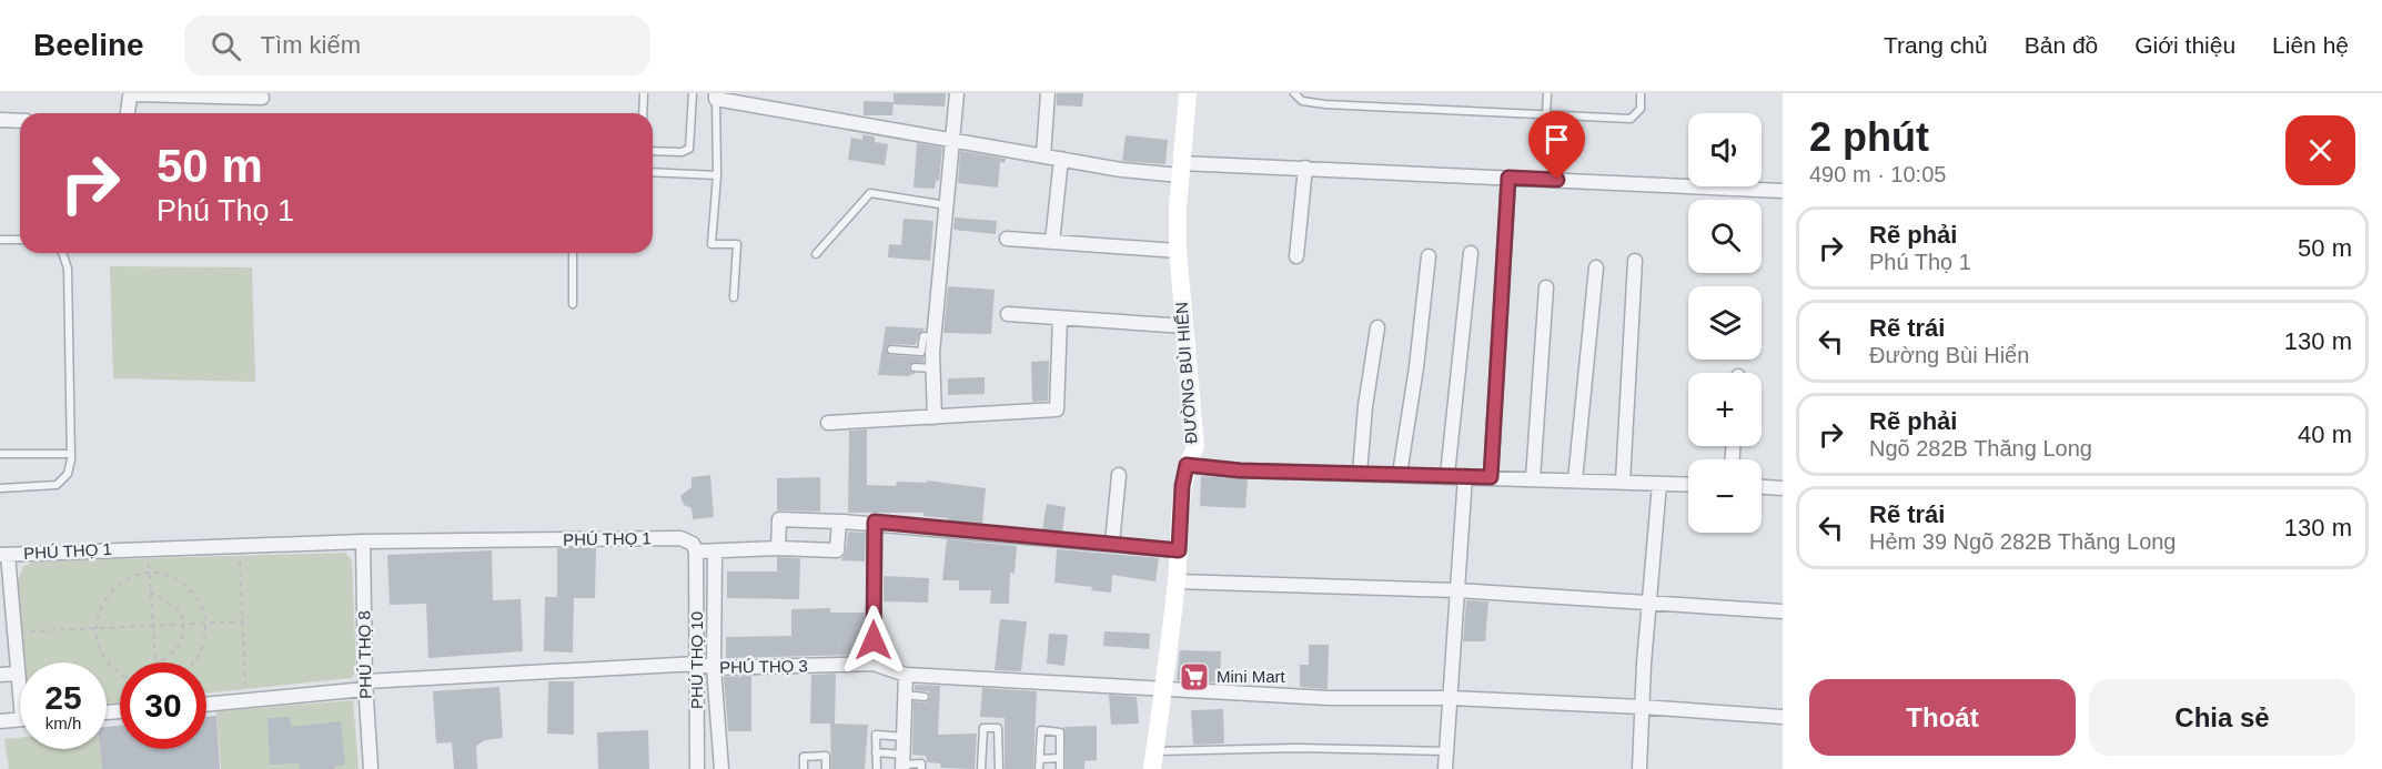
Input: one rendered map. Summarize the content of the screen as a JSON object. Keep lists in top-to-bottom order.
{
  "streets": {
    "street": [
      "ĐƯỜNG BÙI HIỂN",
      "PHÚ THỌ 1",
      "PHÚ THỌ 8",
      "PHÚ THỌ 10",
      "PHÚ THỌ 3"
    ]
  },
  "crossings": [
    ["ĐƯỜNG BÙI HIỂN", "PHÚ THỌ 3"],
    ["PHÚ THỌ 1", "PHÚ THỌ 8"],
    ["PHÚ THỌ 1", "PHÚ THỌ 10"],
    ["PHÚ THỌ 8", "PHÚ THỌ 3"],
    ["PHÚ THỌ 10", "PHÚ THỌ 3"]
  ],
  "places": {
    "supermarket": ["Mini Mart"]
  },
  "page": {
    "header": "Beeline",
    "search": "Tìm kiếm",
    "nav": [
      "Trang chủ",
      "Bản đồ",
      "Giới thiệu",
      "Liên hệ"
    ],
    "heading": ["2 phút", "490 m · 10:05"],
    "map_buttons": ["+", "−"],
    "turn": ["50 m", "Phú Thọ 1"],
    "list": [
      {
        "name": "Rẽ phải",
        "note": "Phú Thọ 1",
        "value": "50 m"
      },
      {
        "name": "Rẽ trái",
        "note": "Đường Bùi Hiển",
        "value": "130 m"
      },
      {
        "name": "Rẽ phải",
        "note": "Ngõ 282B Thăng Long",
        "value": "40 m"
      },
      {
        "name": "Rẽ trái",
        "note": "Hẻm 39 Ngõ 282B Thăng Long",
        "value": "130 m"
      }
    ],
    "speed": "25 km/h",
    "limit": "30",
    "buttons": ["Thoát", "Chia sẻ"]
  }
}
